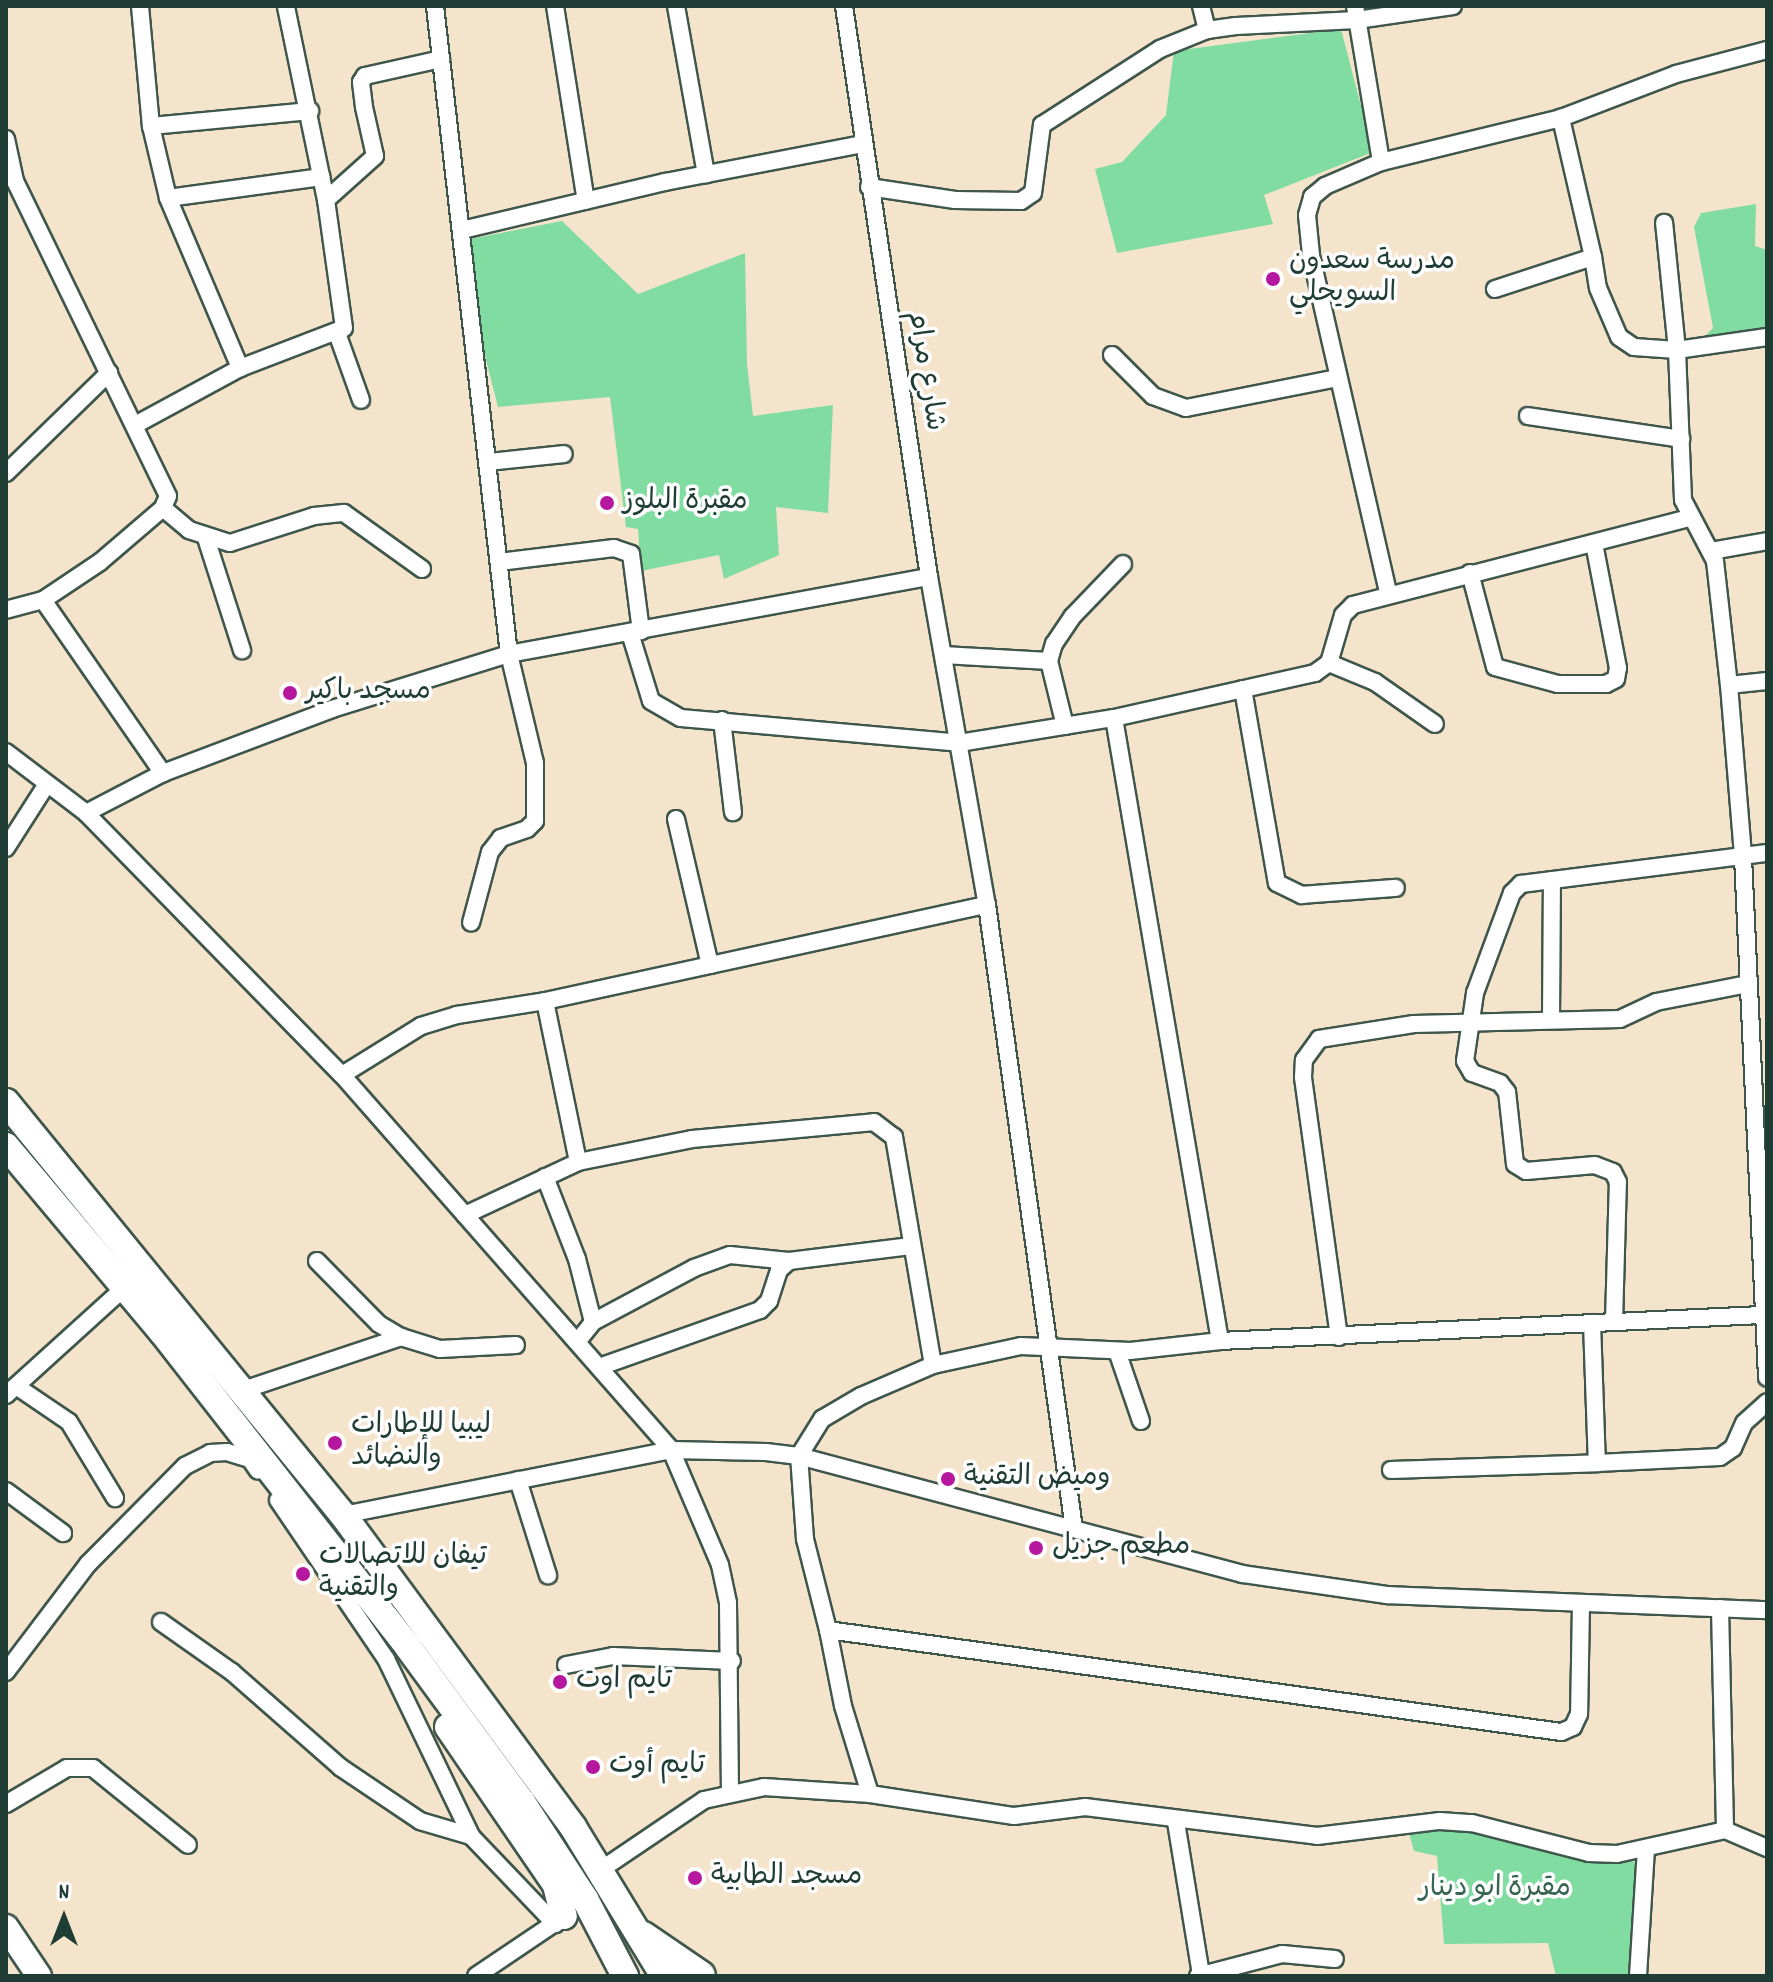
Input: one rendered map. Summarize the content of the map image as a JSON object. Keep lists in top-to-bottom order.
{
  "streets": {
    "street": ["شارع مرام"]
  },
  "parks": ["مقبرة ابو دينار"],
  "places": [
    "مدرسة سعدون السويحلي",
    "مقبرة البلوز",
    "مسجد باكير",
    "ليبيا للإطارات والنضائد",
    "وميض التقنية",
    "مطعم جزيل",
    "تيفان للاتصالات والتقنية",
    "تايم اوت",
    "تايم أوت",
    "مسجد الطابية"
  ],
  "north": "top"
}
